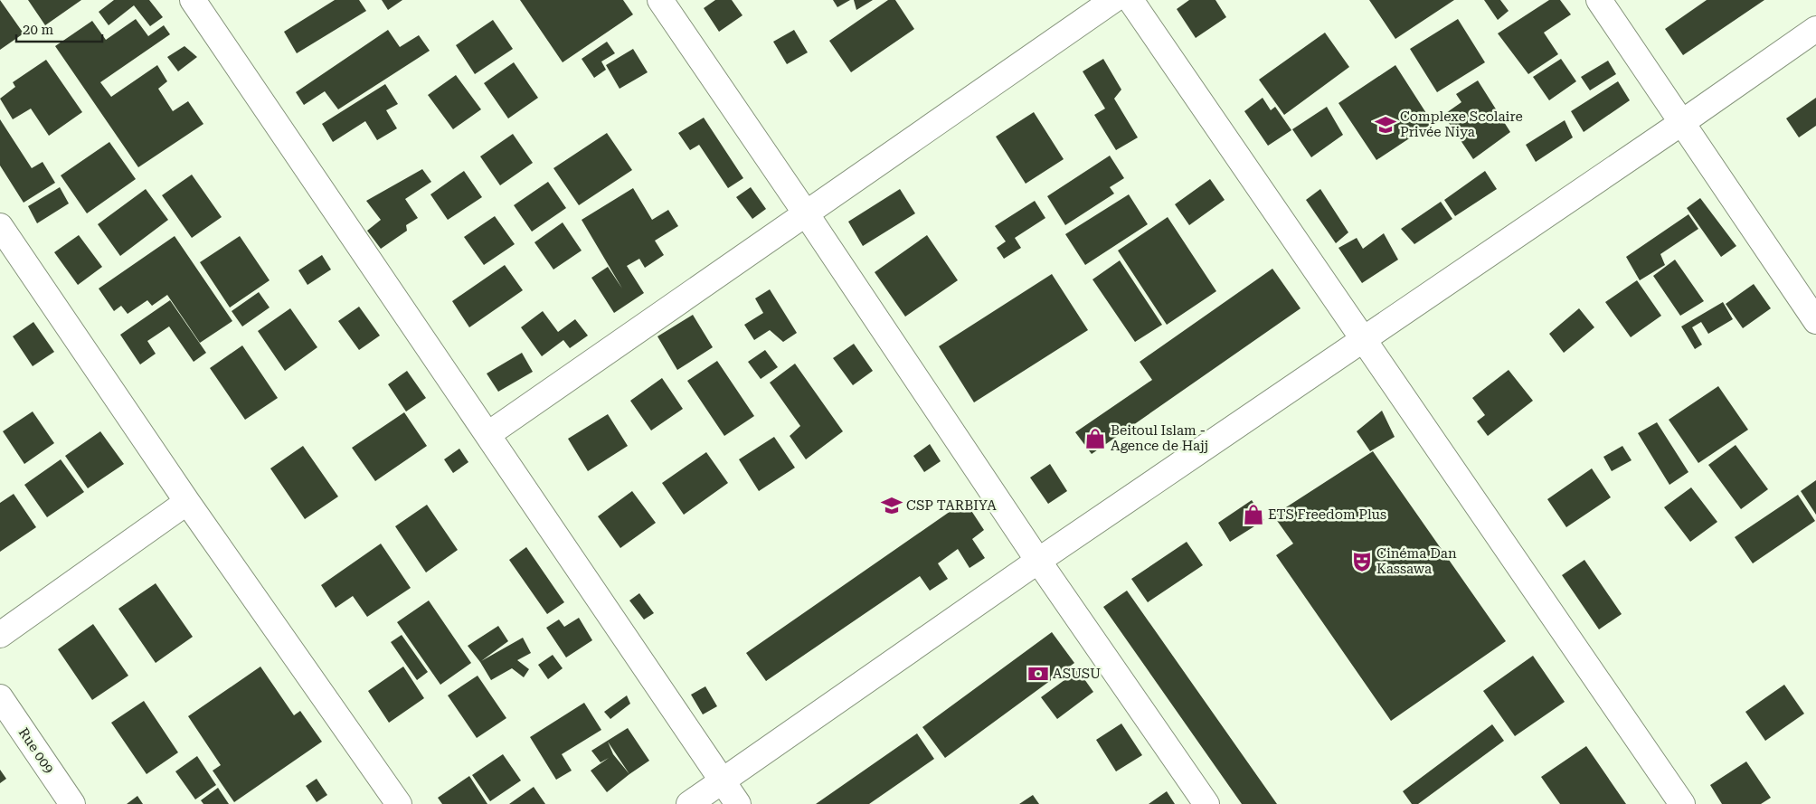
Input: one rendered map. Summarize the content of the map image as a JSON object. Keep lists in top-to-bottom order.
{
  "streets": {
    "street": ["Rue 009"]
  },
  "places": {
    "school or university": ["Complexe Scolaire Privée Niya", "CSP TARBIYA"],
    "shop": ["Beitoul Islam - Agence de Hajj", "ETS Freedom Plus"],
    "theatre": ["Cinéma Dan Kassawa"],
    "bank": ["ASUSU"]
  },
  "scale_bar": "20 m"
}
